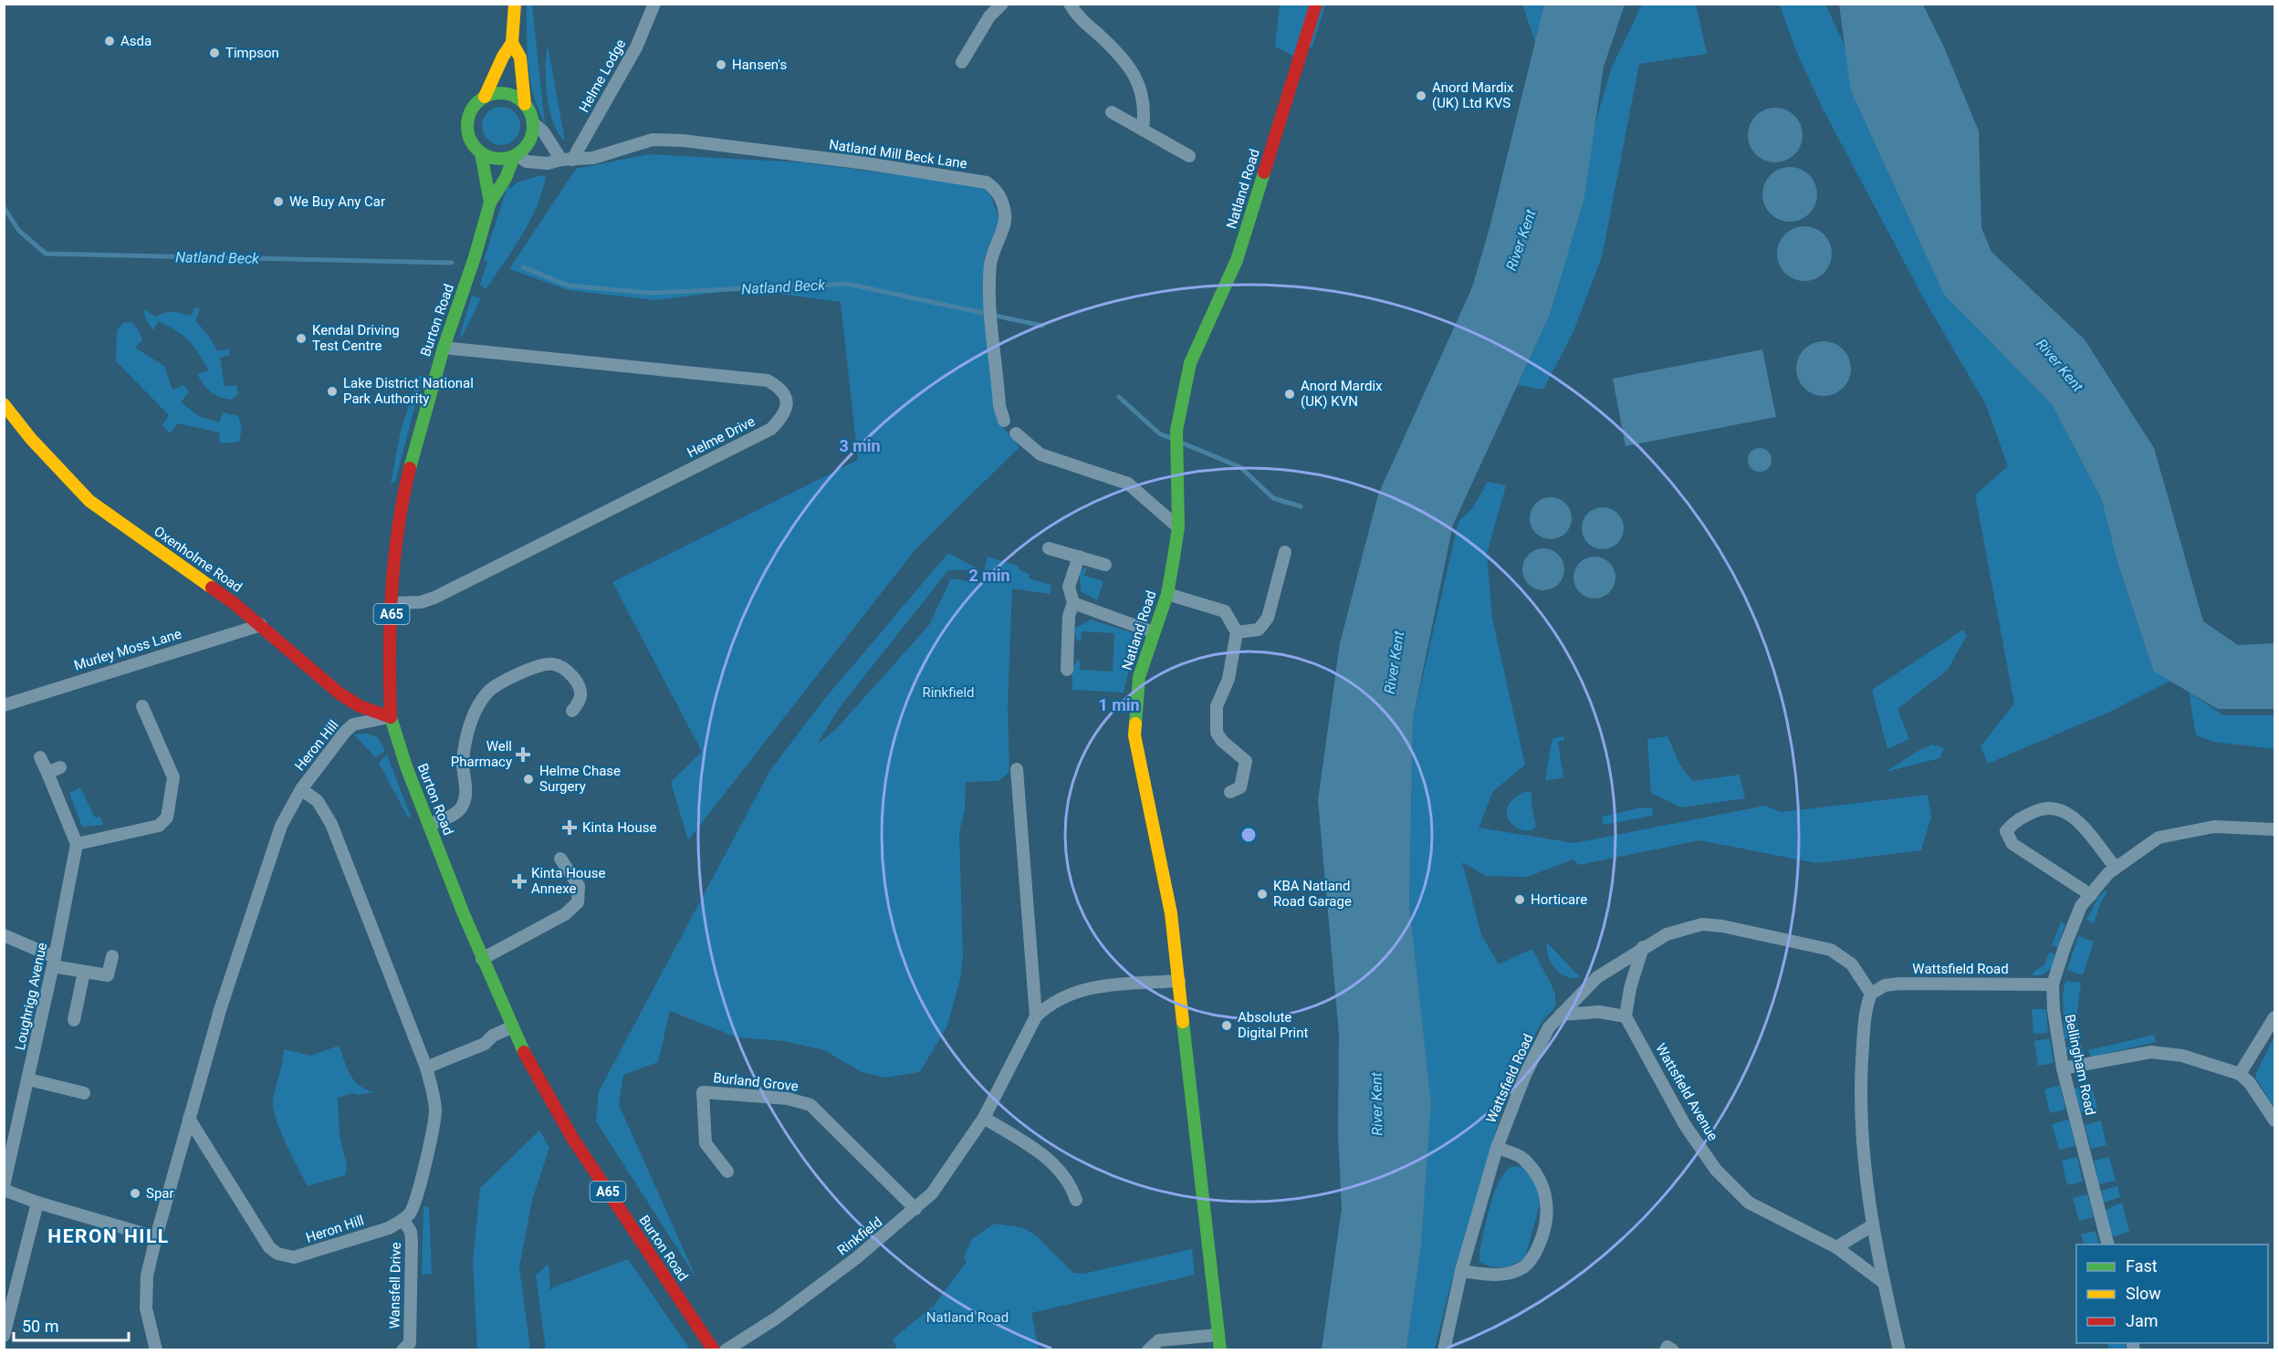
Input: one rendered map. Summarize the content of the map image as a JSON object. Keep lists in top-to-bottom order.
{
  "streets": {
    "main road": [
      "Natland Road",
      "Burton Road",
      "Oxenholme Road",
      "A65"
    ],
    "street": [
      "Helme Lodge",
      "Natland Mill Beck Lane",
      "Helme Drive",
      "Murley Moss Lane",
      "Heron Hill",
      "Wattsfield Road",
      "Loughrigg Avenue",
      "Bellingham Road",
      "Burland Grove",
      "Wattsfield Avenue",
      "Rinkfield",
      "Wansfell Drive"
    ]
  },
  "crossings": [
    ["Helme Lodge", "Natland Mill Beck Lane"],
    ["Natland Mill Beck Lane", "Burton Road"],
    ["Natland Mill Beck Lane", "A65"],
    ["Natland Road", "Rinkfield"],
    ["Burton Road", "Helme Drive"],
    ["Burton Road", "Oxenholme Road"],
    ["Burton Road", "A65"],
    ["Burton Road", "Heron Hill"],
    ["Oxenholme Road", "Murley Moss Lane"],
    ["Oxenholme Road", "Heron Hill"],
    ["Heron Hill", "Wansfell Drive"],
    ["Wattsfield Road", "Bellingham Road"],
    ["Burland Grove", "Rinkfield"]
  ],
  "districts": ["HERON HILL"],
  "water": ["River Kent", "Natland Beck"],
  "parks": ["Rinkfield", "Natland Road"],
  "places": {
    "other": [
      "Asda",
      "Timpson",
      "Hansen's",
      "Anord Mardix (UK) Ltd KVS",
      "We Buy Any Car",
      "Kendal Driving Test Centre",
      "Lake District National Park Authority",
      "Anord Mardix (UK) KVN",
      "Helme Chase Surgery",
      "KBA Natland Road Garage",
      "Horticare",
      "Absolute Digital Print",
      "Spar"
    ],
    "health": ["Well Pharmacy", "Kinta House", "Kinta House Annexe"]
  },
  "legend": ["Fast", "Slow", "Jam"],
  "scale_bar": "50 m",
  "rings": ["3 min", "2 min", "1 min"]
}
